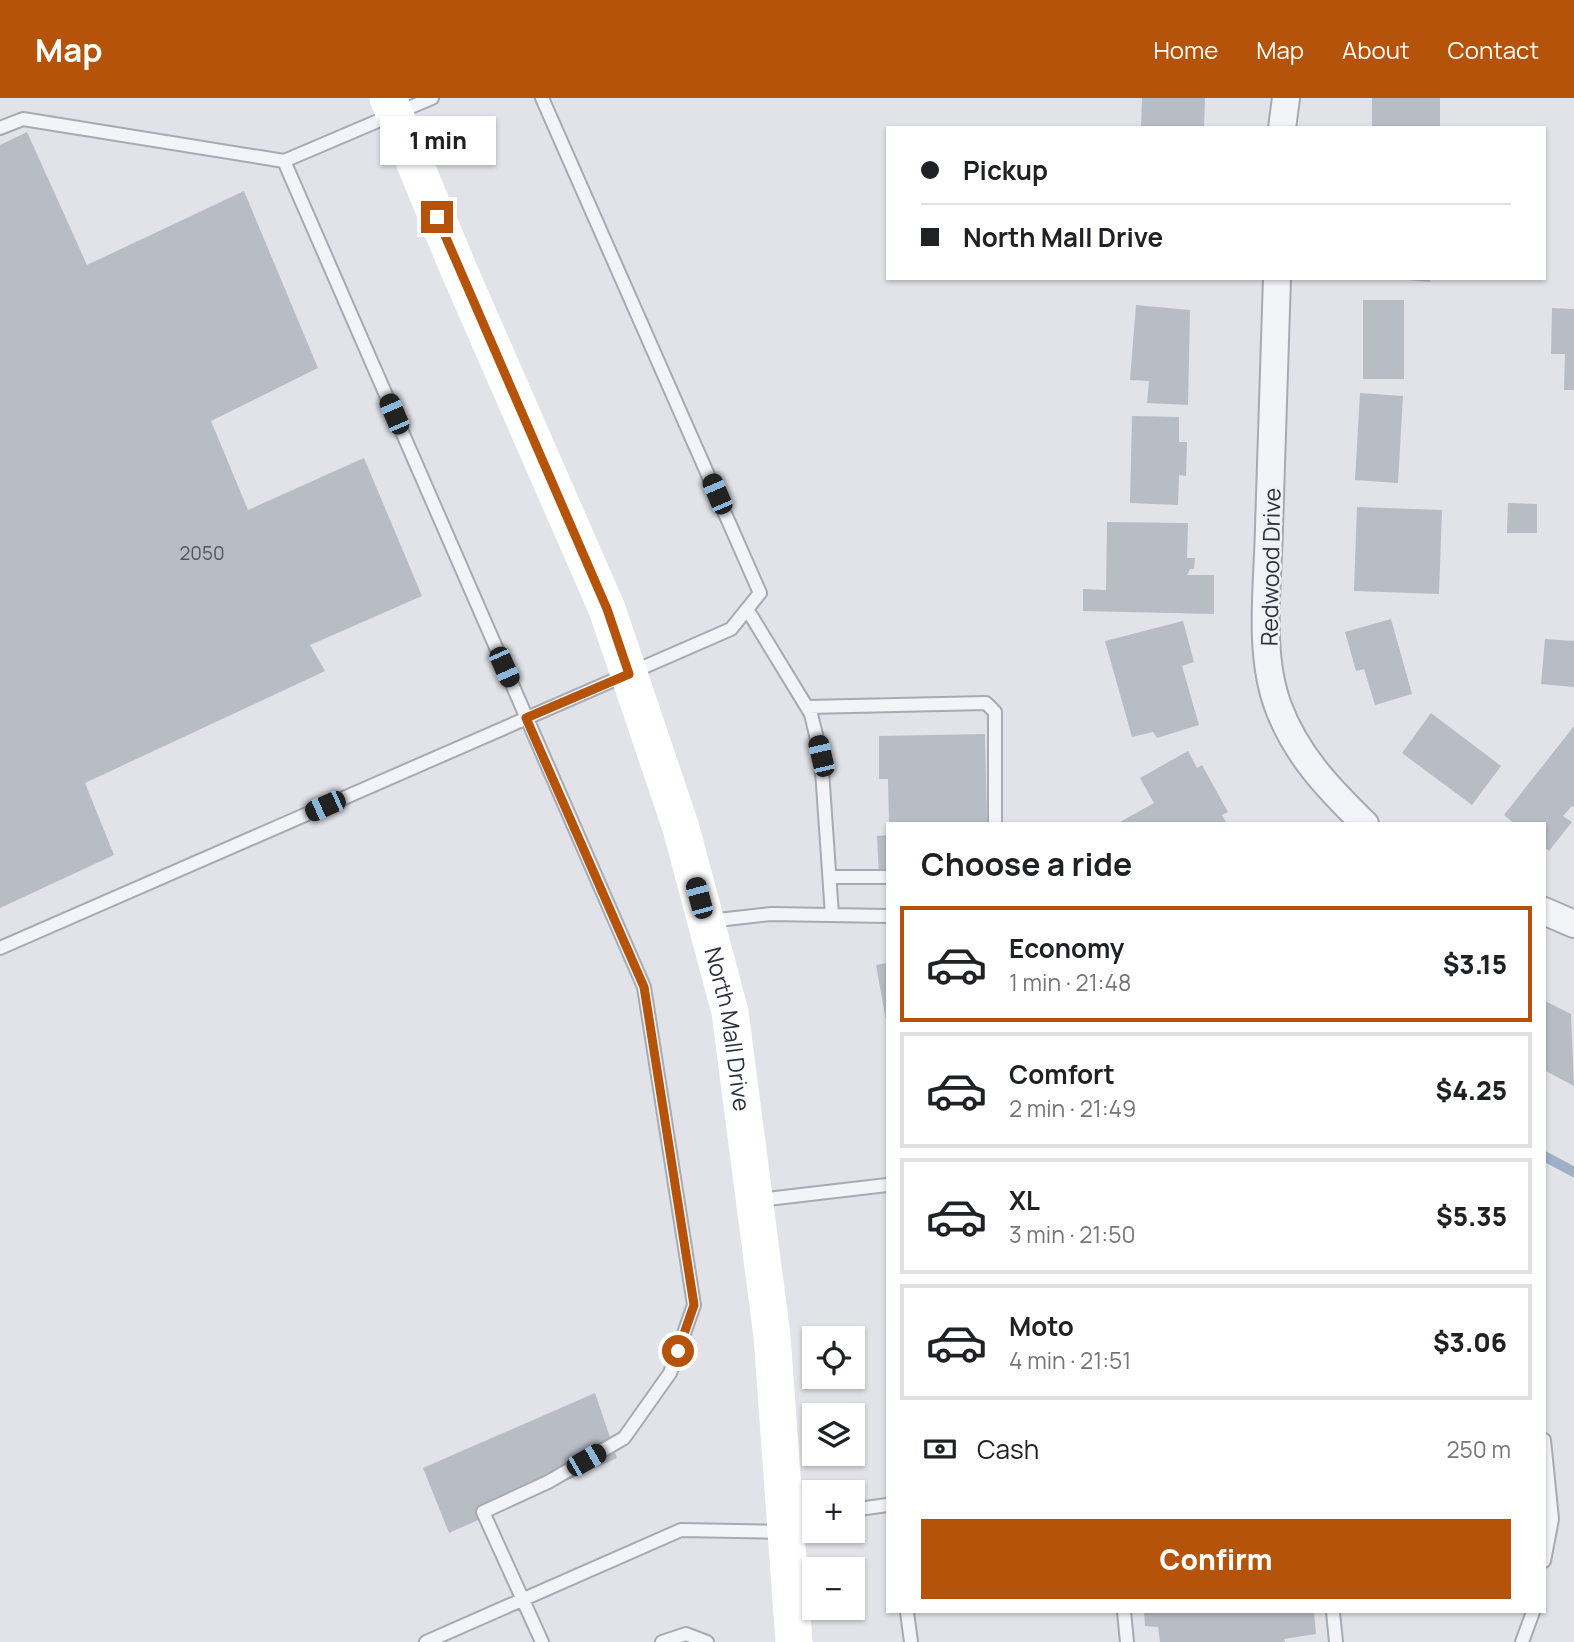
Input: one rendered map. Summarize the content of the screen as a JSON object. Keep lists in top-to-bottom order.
{
  "streets": {
    "street": ["Redwood Drive", "North Mall Drive"]
  },
  "house_numbers": ["2050"],
  "page": {
    "header": "Map",
    "nav": [
      "Home",
      "Map",
      "About",
      "Contact"
    ],
    "bubble": "1 min",
    "banner": ["Pickup", "North Mall Drive"],
    "heading": "Choose a ride",
    "list": [
      {
        "name": "Economy",
        "note": "1 min · 21:48",
        "value": "$3.15"
      },
      {
        "name": "Comfort",
        "note": "2 min · 21:49",
        "value": "$4.25"
      },
      {
        "name": "XL",
        "note": "3 min · 21:50",
        "value": "$5.35"
      },
      {
        "name": "Moto",
        "note": "4 min · 21:51",
        "value": "$3.06"
      }
    ],
    "map_buttons": ["+", "−"],
    "pay": ["Cash", "250 m"],
    "buttons": "Confirm"
  }
}
